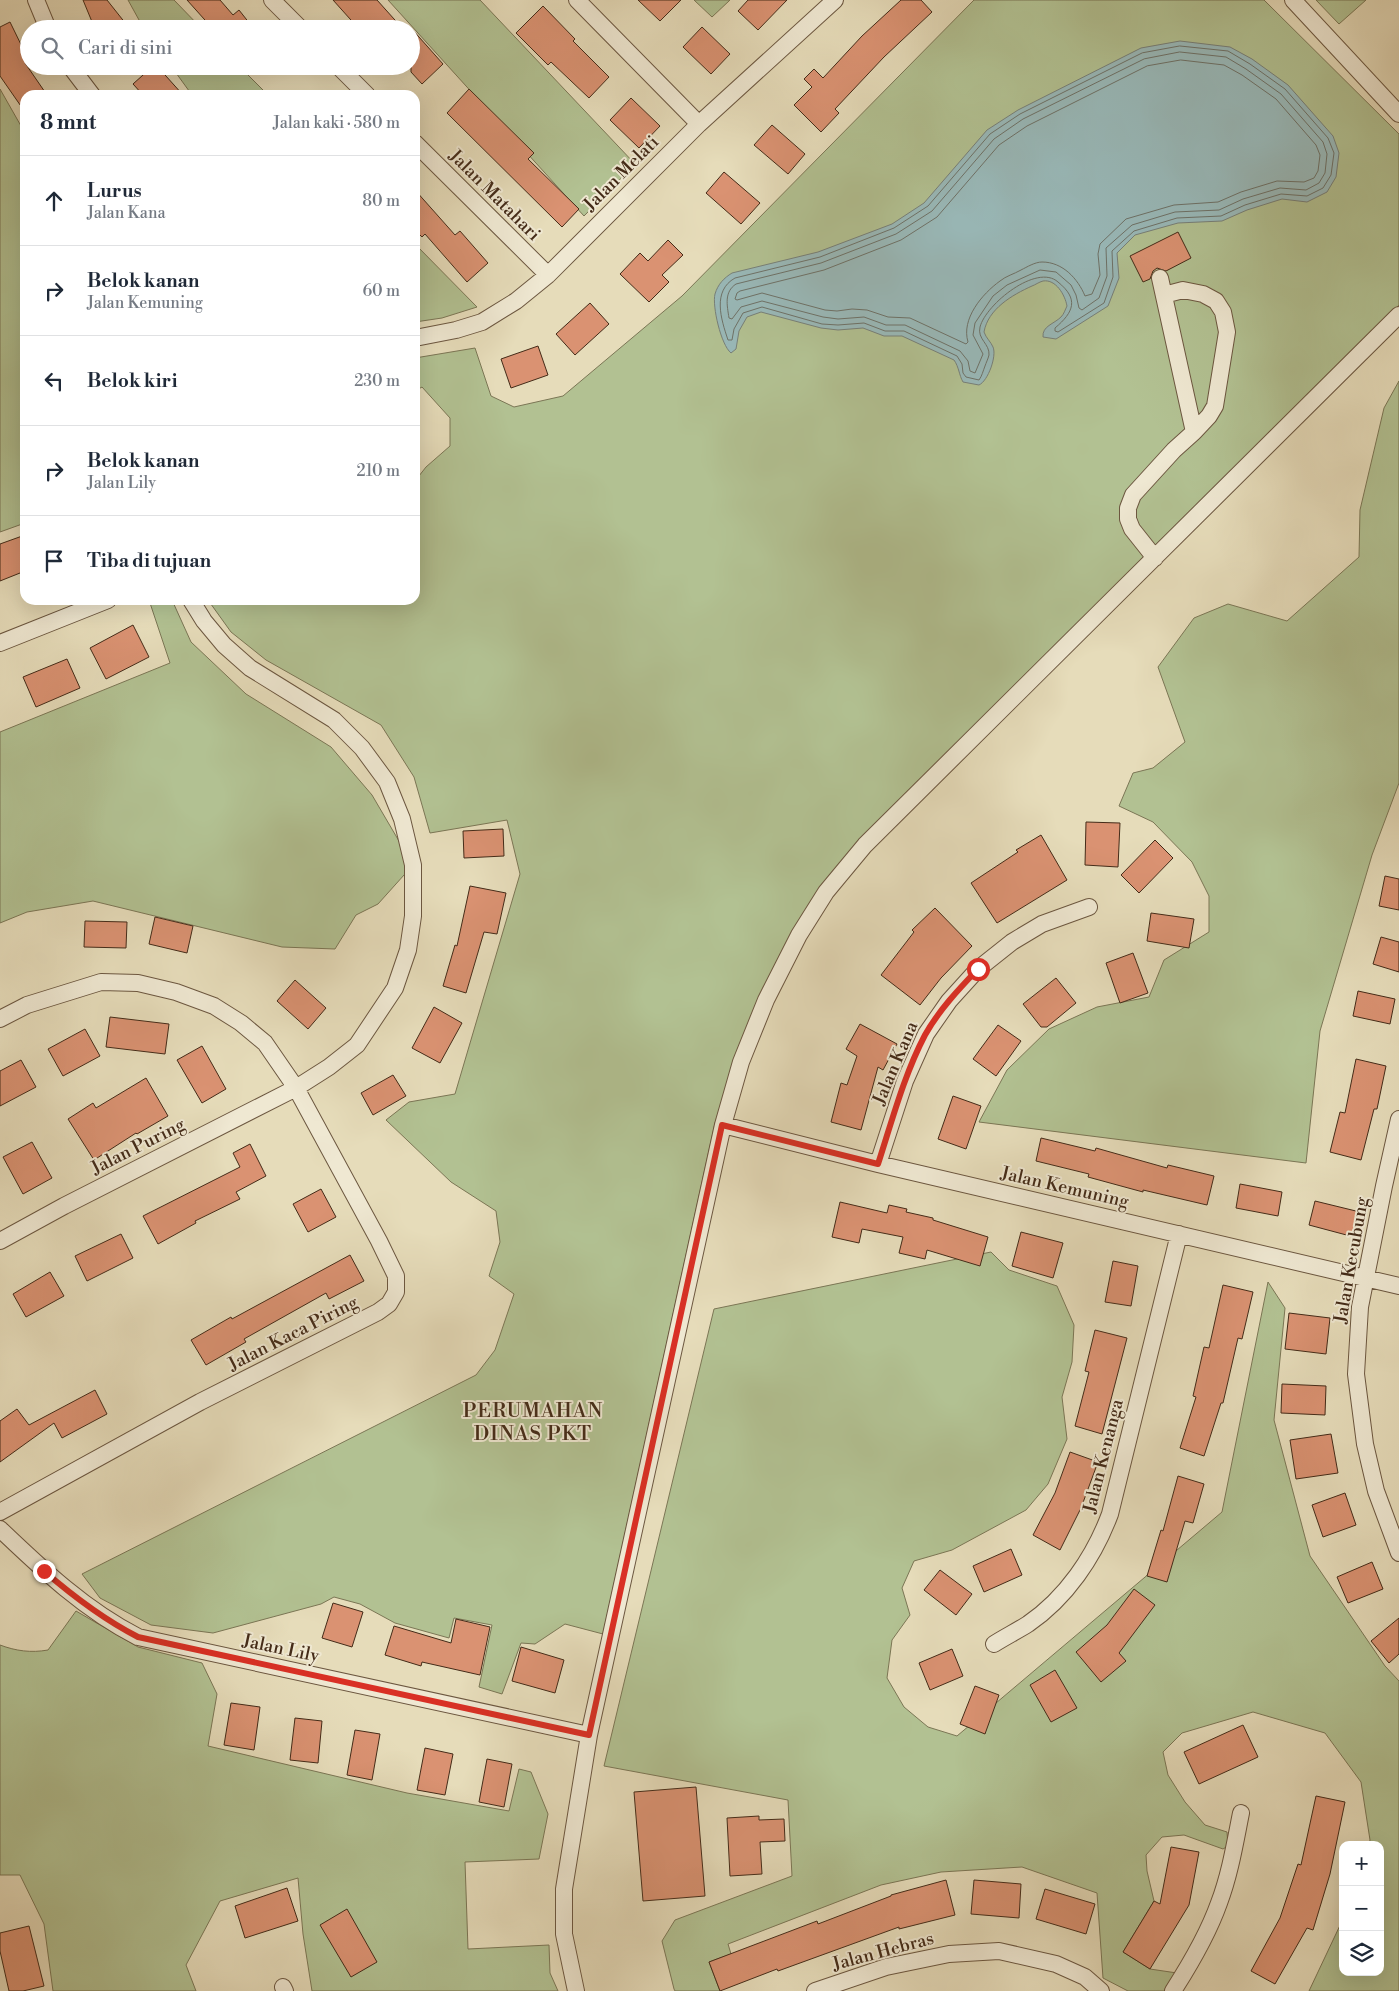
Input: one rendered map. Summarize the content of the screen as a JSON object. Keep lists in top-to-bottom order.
{
  "streets": {
    "street": [
      "Jalan Melati",
      "Jalan Matahari",
      "Jalan Kana",
      "Jalan Puring",
      "Jalan Kemuning",
      "Jalan Kecubung",
      "Jalan Kaca Piring",
      "Jalan Kenanga",
      "Jalan Lily",
      "Jalan Hebras"
    ]
  },
  "crossings": [
    ["Jalan Melati", "Jalan Matahari"],
    ["Jalan Kana", "Jalan Kemuning"],
    ["Jalan Puring", "Jalan Kaca Piring"],
    ["Jalan Kemuning", "Jalan Kecubung"],
    ["Jalan Kemuning", "Jalan Kenanga"]
  ],
  "districts": ["PERUMAHAN DINAS PKT"],
  "page": {
    "search": "Cari di sini",
    "heading": ["8 mnt", "Jalan kaki · 580 m"],
    "list": [
      ["Lurus", "Jalan Kana", "80 m"],
      ["Belok kanan", "Jalan Kemuning", "60 m"],
      ["Belok kiri", "230 m"],
      ["Belok kanan", "Jalan Lily", "210 m"],
      "Tiba di tujuan"
    ],
    "map_buttons": ["+", "−"]
  }
}
